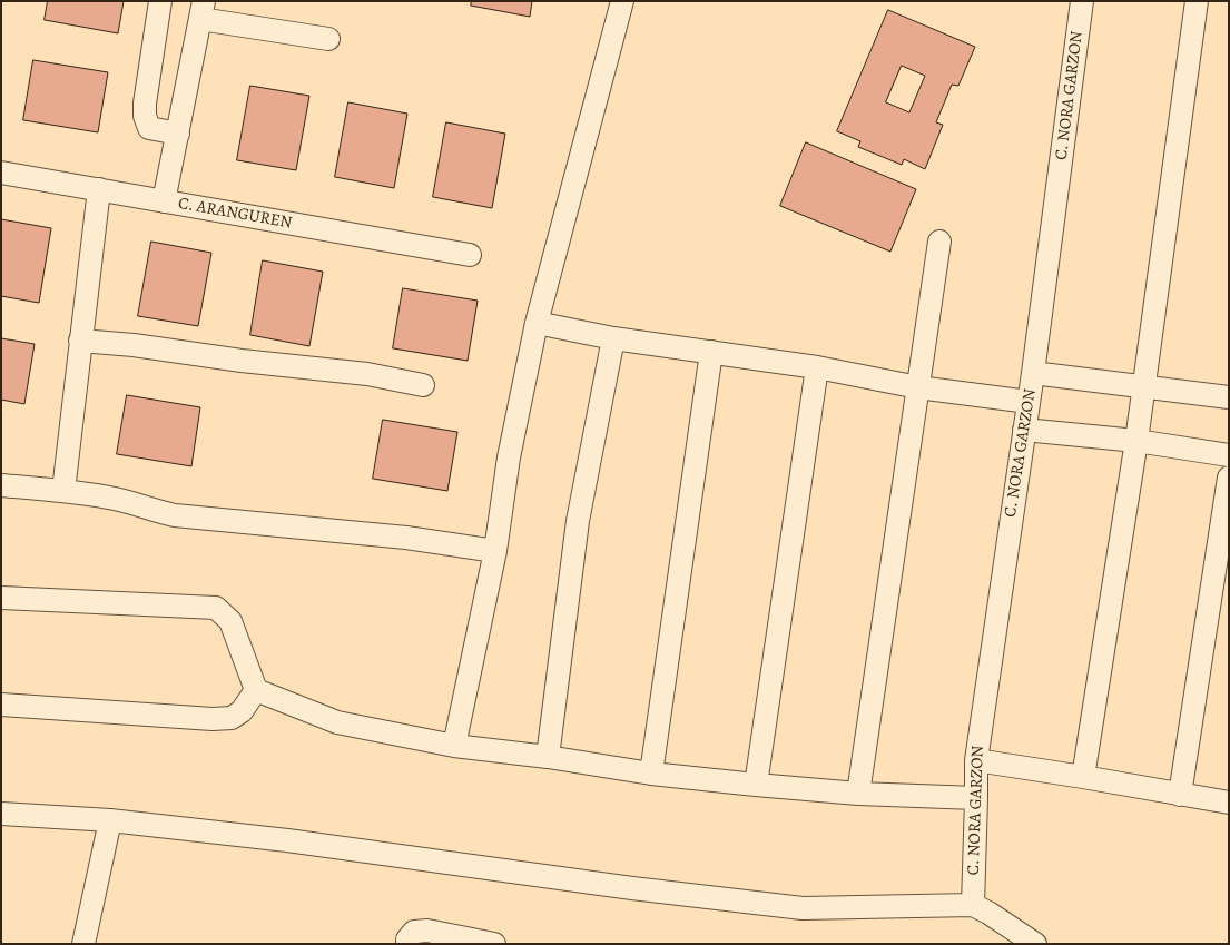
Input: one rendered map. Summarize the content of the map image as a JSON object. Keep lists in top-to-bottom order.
{
  "streets": {
    "street": ["C. NORA GARZON", "C. ARANGUREN"]
  }
}
